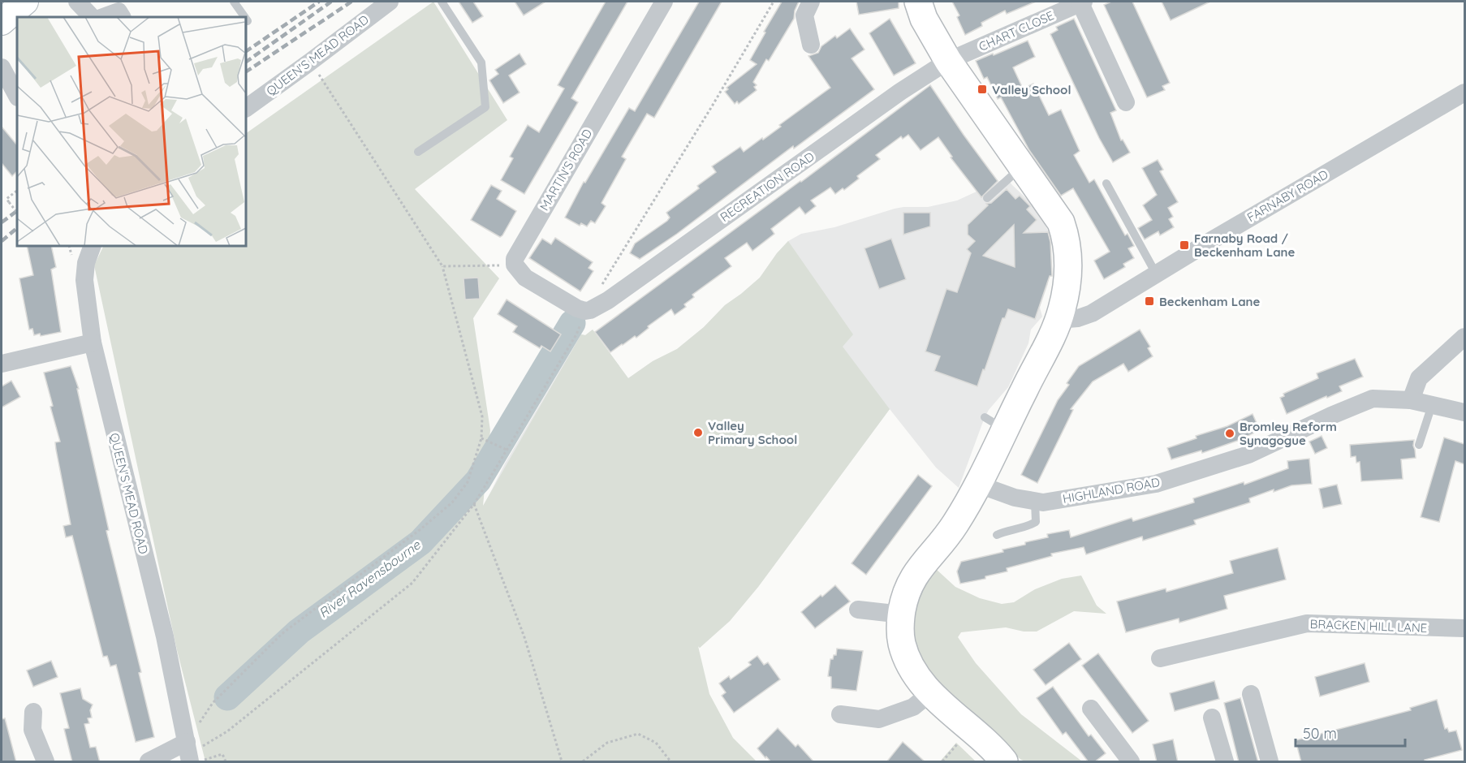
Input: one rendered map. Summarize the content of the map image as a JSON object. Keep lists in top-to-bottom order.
{
  "streets": {
    "street": [
      "CHART CLOSE",
      "QUEEN'S MEAD ROAD",
      "MARTIN'S ROAD",
      "RECREATION ROAD",
      "FARNABY ROAD",
      "HIGHLAND ROAD",
      "BRACKEN HILL LANE"
    ]
  },
  "crossings": [
    ["CHART CLOSE", "RECREATION ROAD"]
  ],
  "water": ["River Ravensbourne"],
  "places": {
    "transit": ["Valley School", "Farnaby Road / Beckenham Lane", "Beckenham Lane"],
    "other": ["Valley Primary School", "Bromley Reform Synagogue"]
  },
  "scale_bar": "50 m"
}
